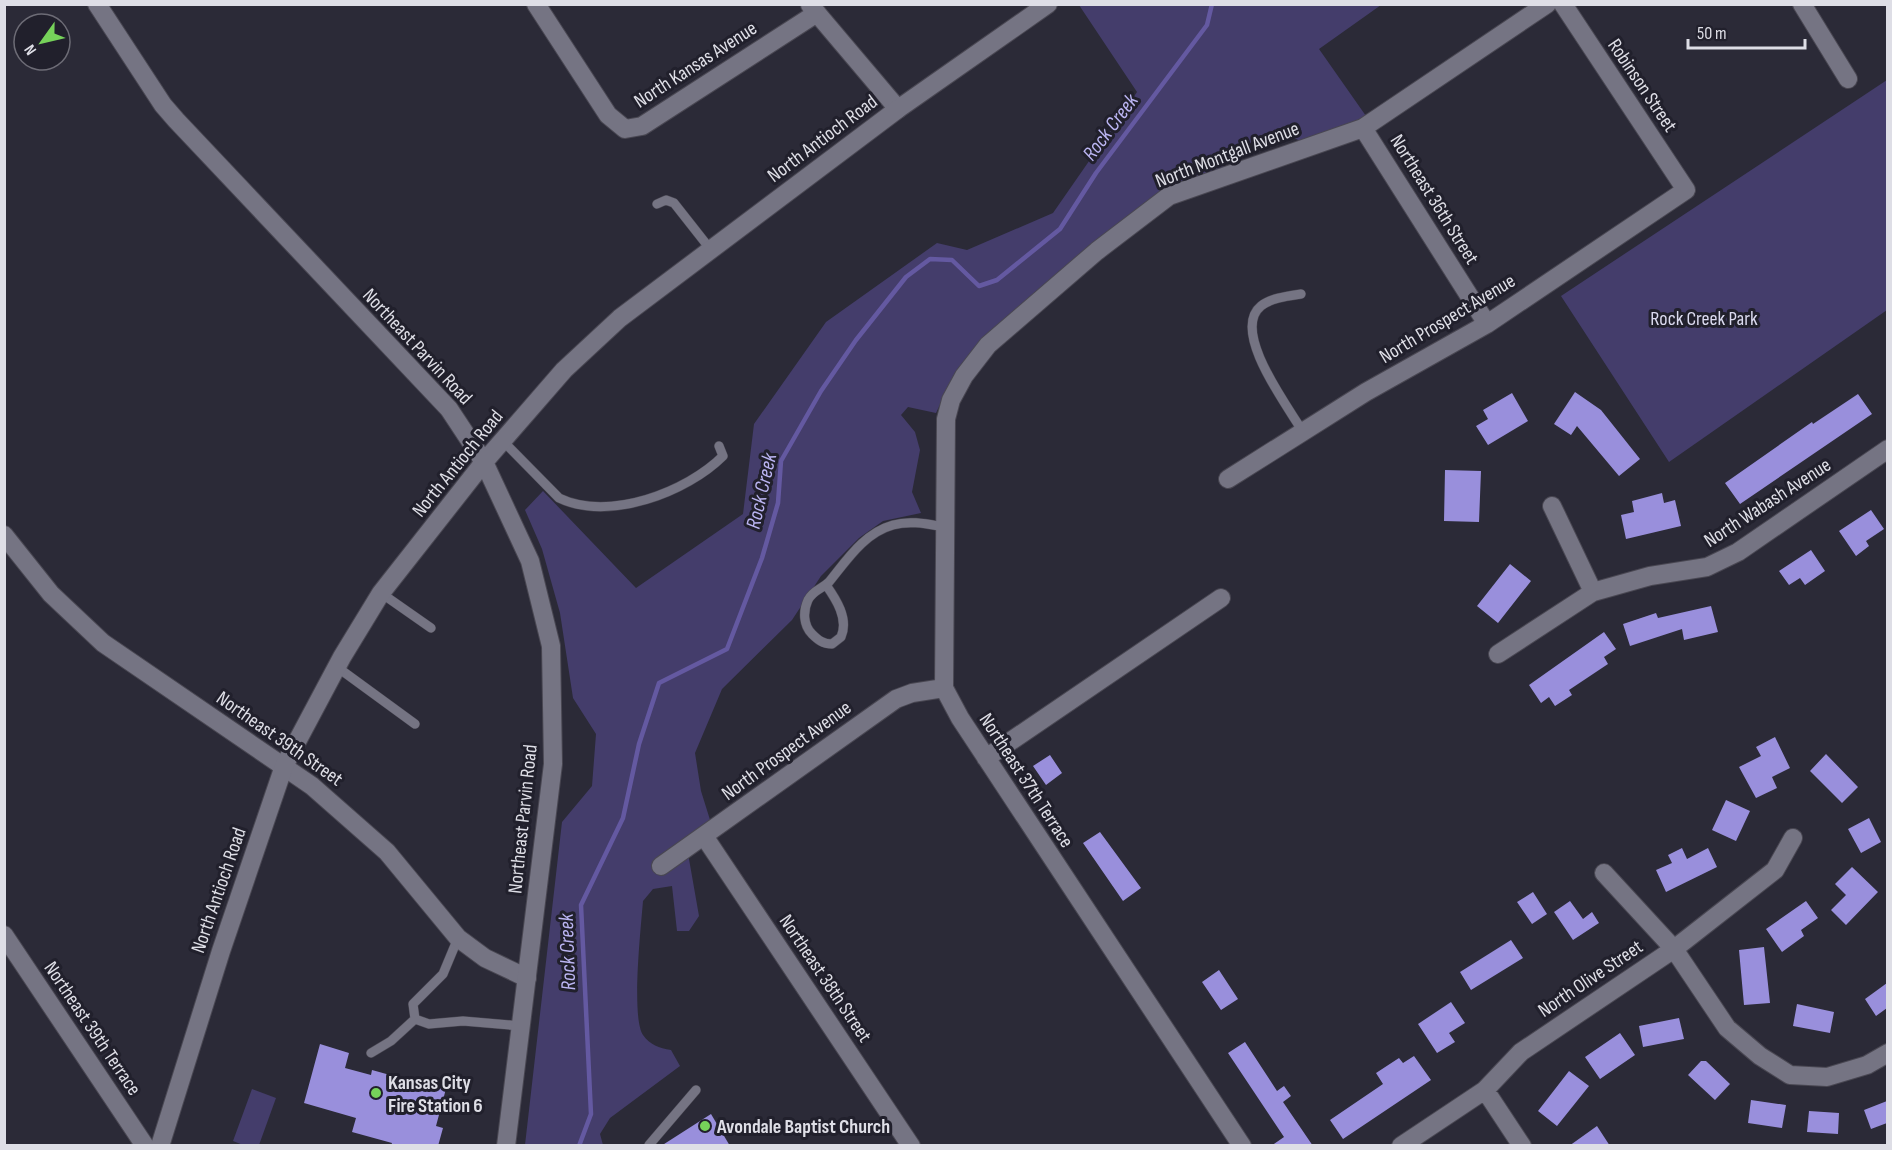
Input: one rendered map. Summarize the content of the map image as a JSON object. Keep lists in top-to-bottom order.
{
  "streets": {
    "street": [
      "North Kansas Avenue",
      "Robinson Street",
      "North Antioch Road",
      "North Montgall Avenue",
      "Northeast 36th Street",
      "North Prospect Avenue",
      "Northeast Parvin Road",
      "North Wabash Avenue",
      "Northeast 39th Street",
      "Northeast 37th Terrace",
      "Northeast 38th Street",
      "North Olive Street",
      "Northeast 39th Terrace"
    ]
  },
  "crossings": [
    ["Robinson Street", "North Prospect Avenue"],
    ["North Antioch Road", "Northeast Parvin Road"],
    ["North Antioch Road", "Northeast 39th Street"],
    ["North Montgall Avenue", "Northeast 36th Street"],
    ["Northeast 36th Street", "North Prospect Avenue"],
    ["North Prospect Avenue", "Northeast 37th Terrace"],
    ["North Prospect Avenue", "Northeast 38th Street"],
    ["Northeast Parvin Road", "Northeast 39th Street"]
  ],
  "water": ["Rock Creek"],
  "parks": ["Rock Creek Park"],
  "places": ["Kansas City Fire Station 6", "Avondale Baptist Church"],
  "scale_bar": "50 m",
  "north": "bottom left"
}
